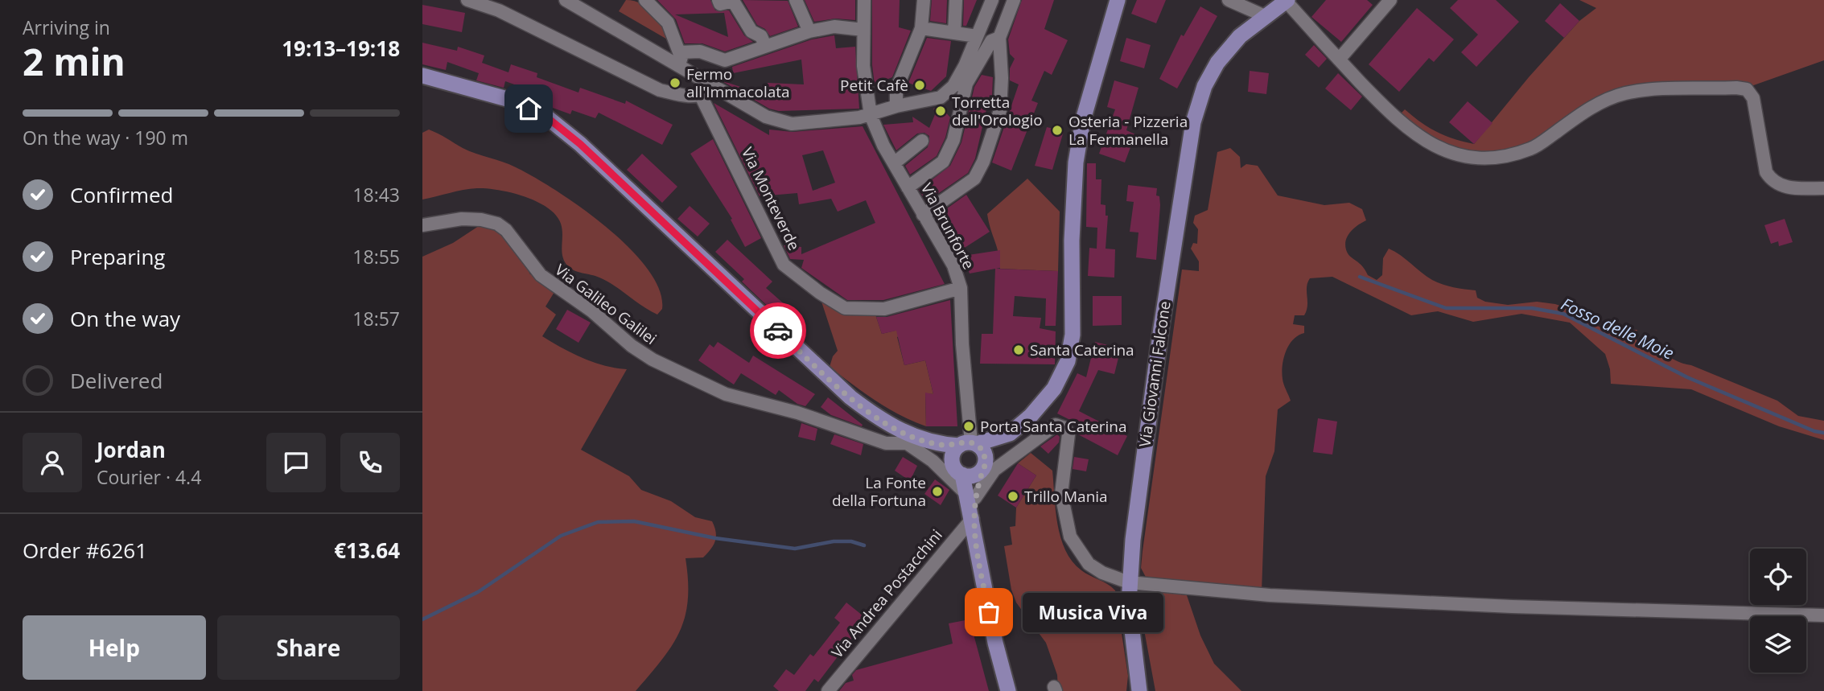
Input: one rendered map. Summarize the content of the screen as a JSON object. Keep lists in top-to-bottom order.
{
  "streets": {
    "main road": ["Via Giovanni Falcone"],
    "street": [
      "Via Monteverde",
      "Via Brunforte",
      "Via Galileo Galilei",
      "Via Andrea Postacchini"
    ]
  },
  "crossings": [
    ["Via Monteverde", "Via Brunforte"]
  ],
  "water": ["Fosso delle Moie"],
  "places": [
    "Fermo all'Immacolata",
    "Petit Cafè",
    "Torretta dell'Orologio",
    "Osteria - Pizzeria La Fermanella",
    "Santa Caterina",
    "Porta Santa Caterina",
    "La Fonte della Fortuna",
    "Trillo Mania",
    "Musica Viva"
  ],
  "page": {
    "heading": ["2 min", "Arriving in", "19:13–19:18"],
    "panel": [
      "Jordan",
      "Courier · 4.4",
      "Order #6261",
      "€13.64"
    ],
    "bar": "On the way · 190 m",
    "list": [
      ["Confirmed", "18:43"],
      ["Preparing", "18:55"],
      ["On the way", "18:57"],
      "Delivered"
    ],
    "bubble": "Musica Viva",
    "buttons": ["Help", "Share"]
  }
}
